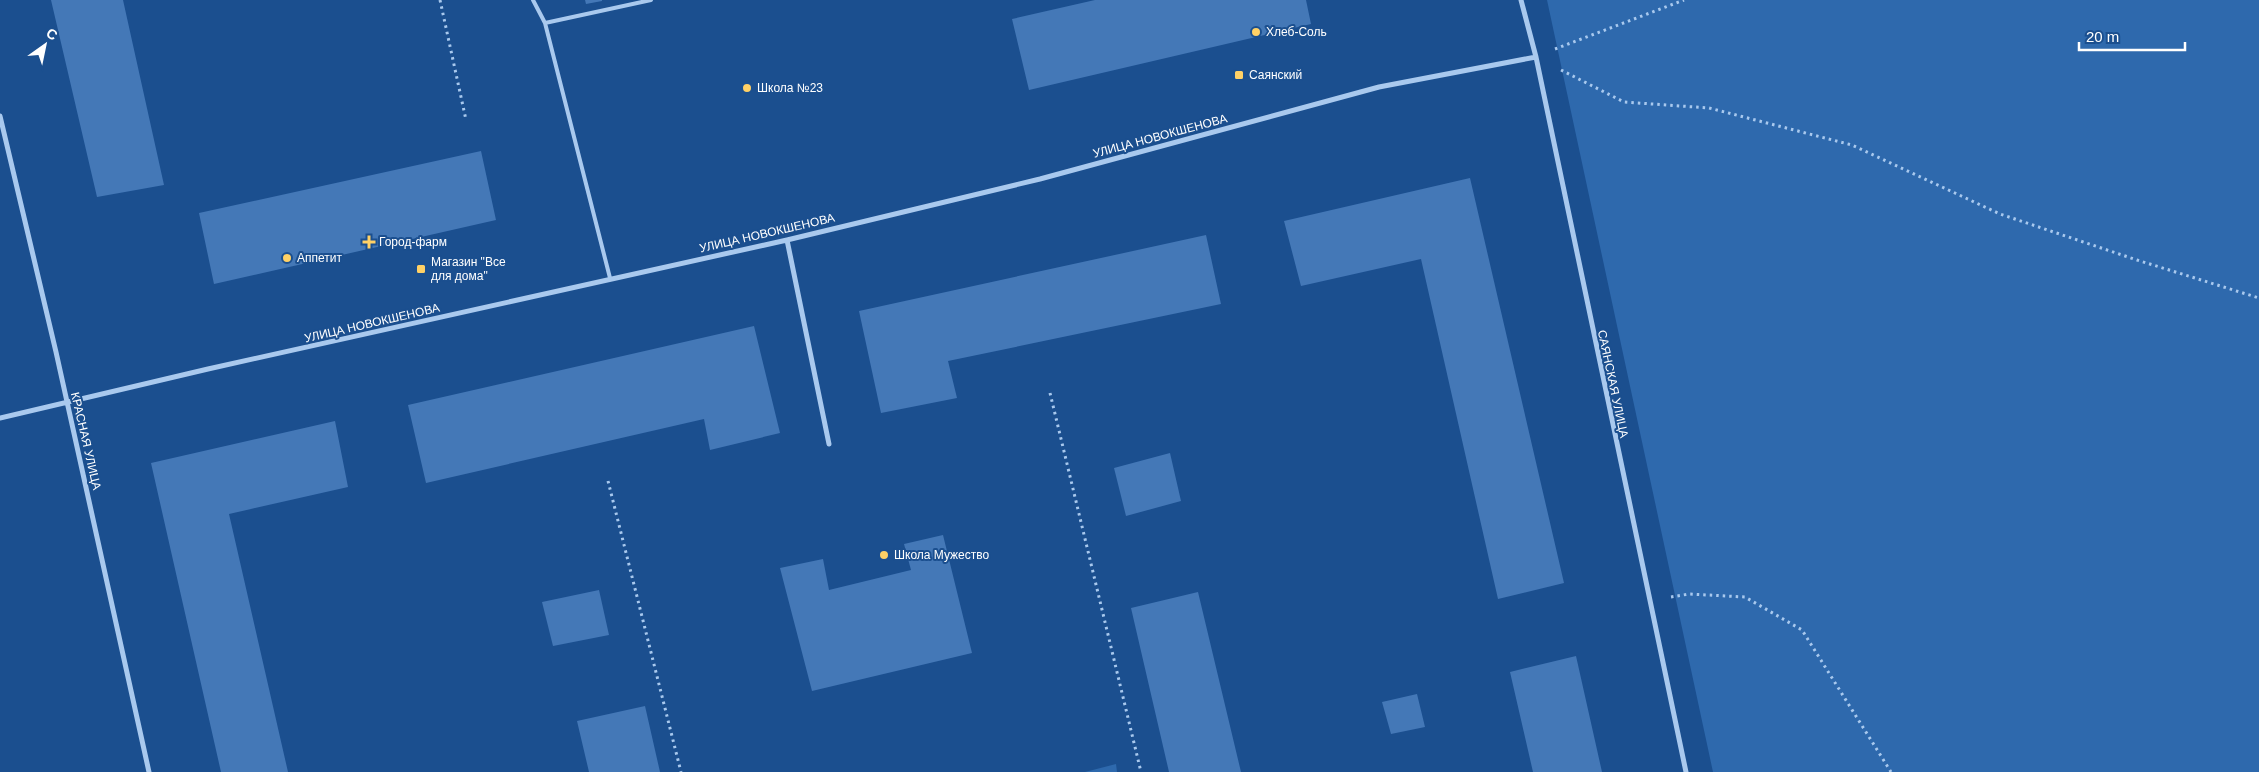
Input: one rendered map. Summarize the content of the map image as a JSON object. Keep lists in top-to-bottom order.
{
  "streets": {
    "street": ["УЛИЦА НОВОКШЕНОВА", "САЯНСКАЯ УЛИЦА", "КРАСНАЯ УЛИЦА"]
  },
  "crossings": [
    ["УЛИЦА НОВОКШЕНОВА", "САЯНСКАЯ УЛИЦА"],
    ["УЛИЦА НОВОКШЕНОВА", "КРАСНАЯ УЛИЦА"]
  ],
  "places": {
    "other": [
      "Хлеб-Соль",
      "Школа №23",
      "Аппетит",
      "Школа Мужество"
    ],
    "transit": ["Саянский", "Магазин \"Все для дома\""],
    "health": ["Город-фарм"]
  },
  "scale_bar": "20 m",
  "north": "top right"
}
